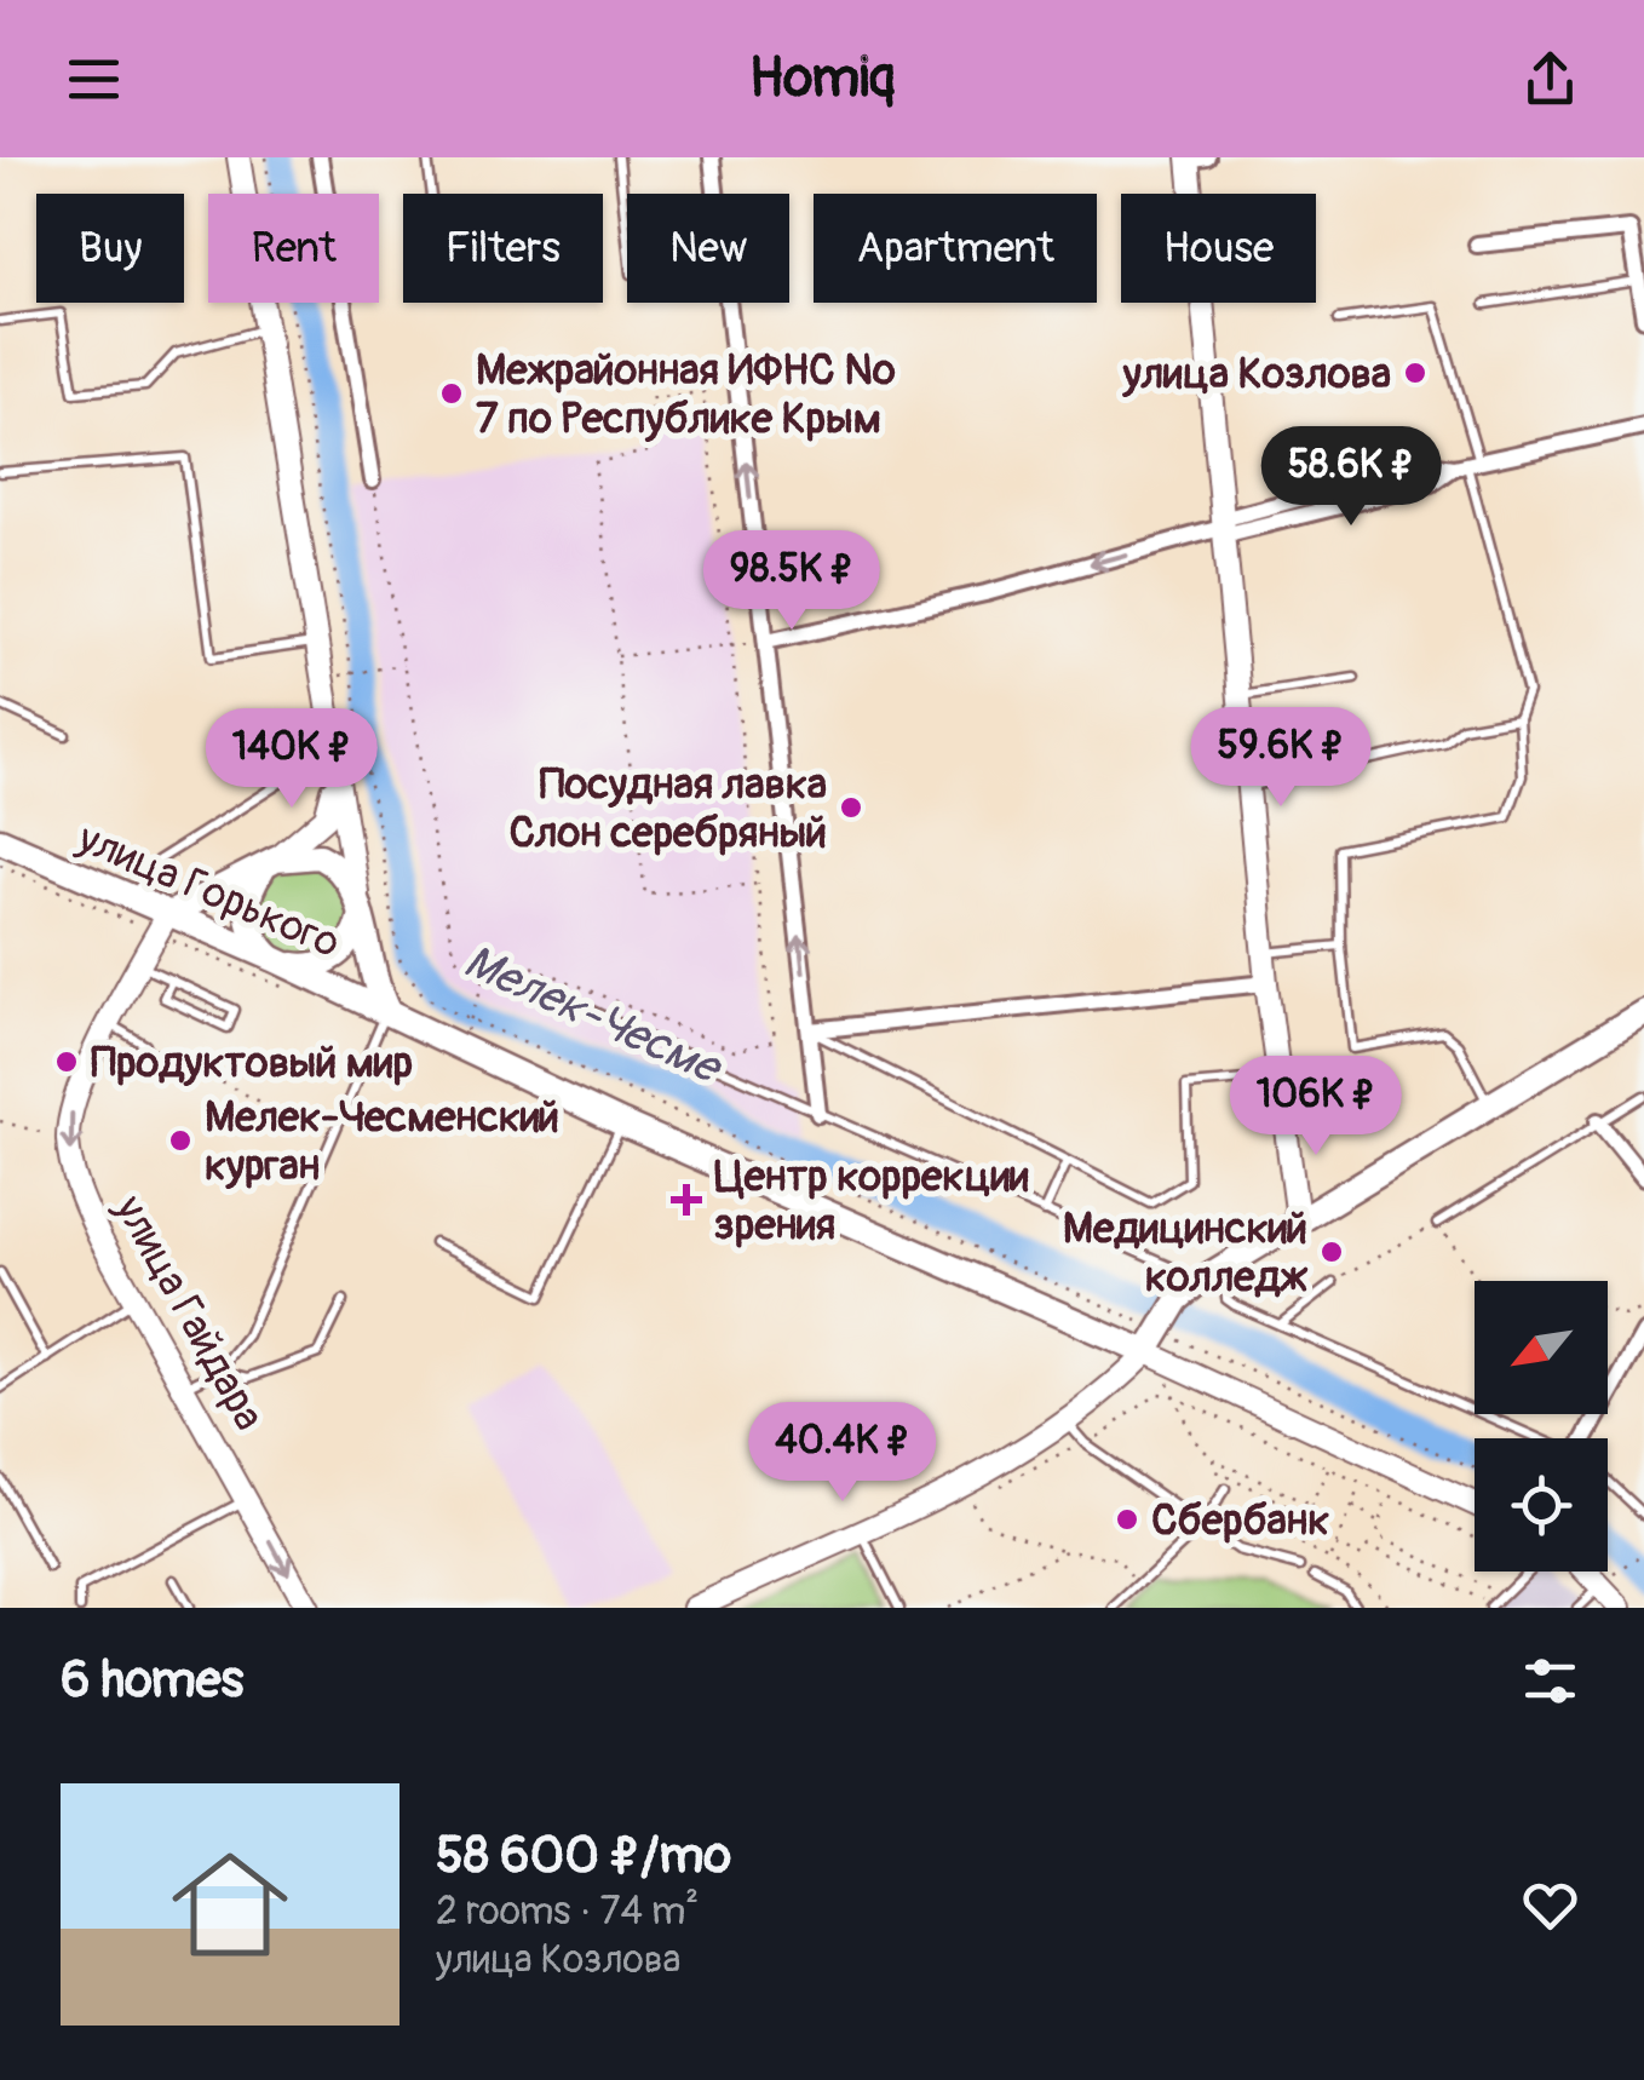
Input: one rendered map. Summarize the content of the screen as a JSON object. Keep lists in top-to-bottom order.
{
  "streets": {
    "main road": ["улица Горького", "улица Гайдара"]
  },
  "crossings": [
    ["улица Горького", "улица Гайдара"]
  ],
  "water": ["Мелек-Чесме"],
  "places": {
    "other": [
      "улица Козлова",
      "Межрайонная ИФНС № 7 по Республике Крым",
      "Посудная лавка Слон серебряный",
      "Продуктовый мир",
      "Мелек-Чесменский курган",
      "Медицинский колледж",
      "Сбербанк"
    ],
    "health": ["Центр коррекции зрения"]
  },
  "north": "bottom left",
  "page": {
    "header": "Homiq",
    "chip": [
      "Buy",
      "Rent",
      "Filters",
      "New",
      "Apartment",
      "House"
    ],
    "price": [
      "58.6K ₽",
      "98.5K ₽",
      "59.6K ₽",
      "140K ₽",
      "106K ₽",
      "40.4K ₽"
    ],
    "heading": "6 homes",
    "list": [
      {
        "name": "58 600 ₽/mo",
        "note": "2 rooms · 74 m² · улица Козлова"
      }
    ]
  }
}
